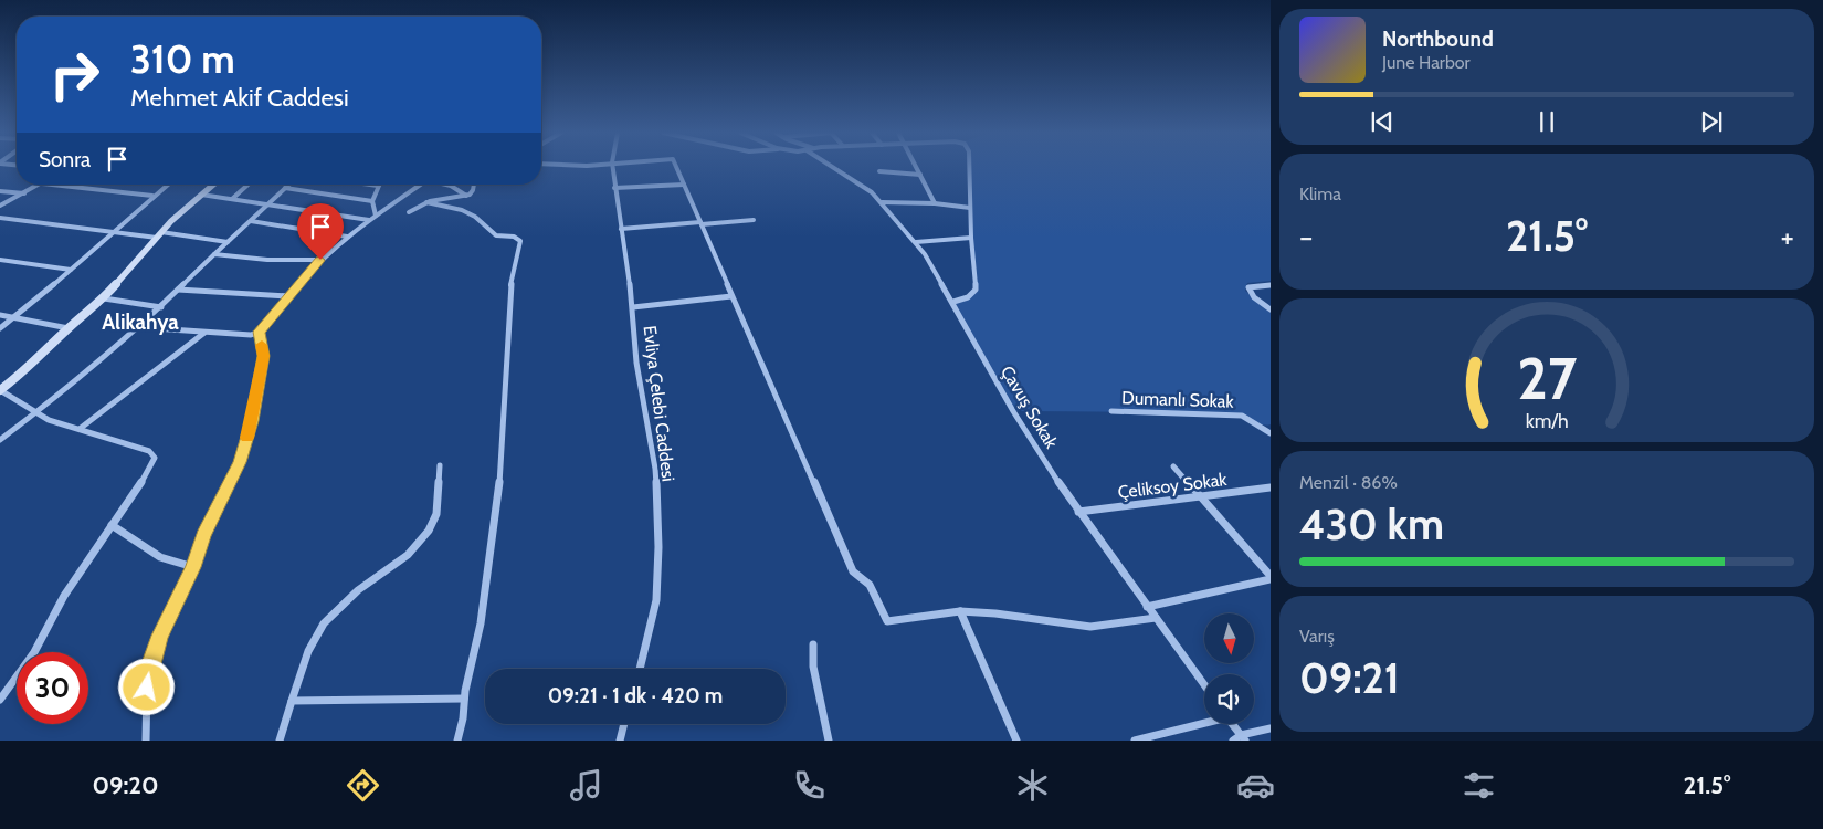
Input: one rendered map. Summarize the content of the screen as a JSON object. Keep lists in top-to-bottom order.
{
  "streets": {
    "street": [
      "Dumanlı Sokak",
      "Evliya Çelebi Caddesi",
      "Çavuş Sokak",
      "Çeliksoy Sokak"
    ]
  },
  "crossings": [
    ["Çavuş Sokak", "Çeliksoy Sokak"]
  ],
  "districts": ["Alikahya"],
  "north": "bottom",
  "page": {
    "turn": ["310 m", "Mehmet Akif Caddesi"],
    "song": ["Northbound", "June Harbor"],
    "then": "Sonra",
    "tile": [
      "Klima",
      ["Menzil · 86%", "430 km"],
      ["Varış", "09:21"]
    ],
    "heat": ["−", "21.5°", "+"],
    "limit": "30",
    "trip": "09:21 · 1 dk · 420 m",
    "tabs": ["09:20", "21.5°"],
    "gauge": ["27", "km/h"]
  }
}
